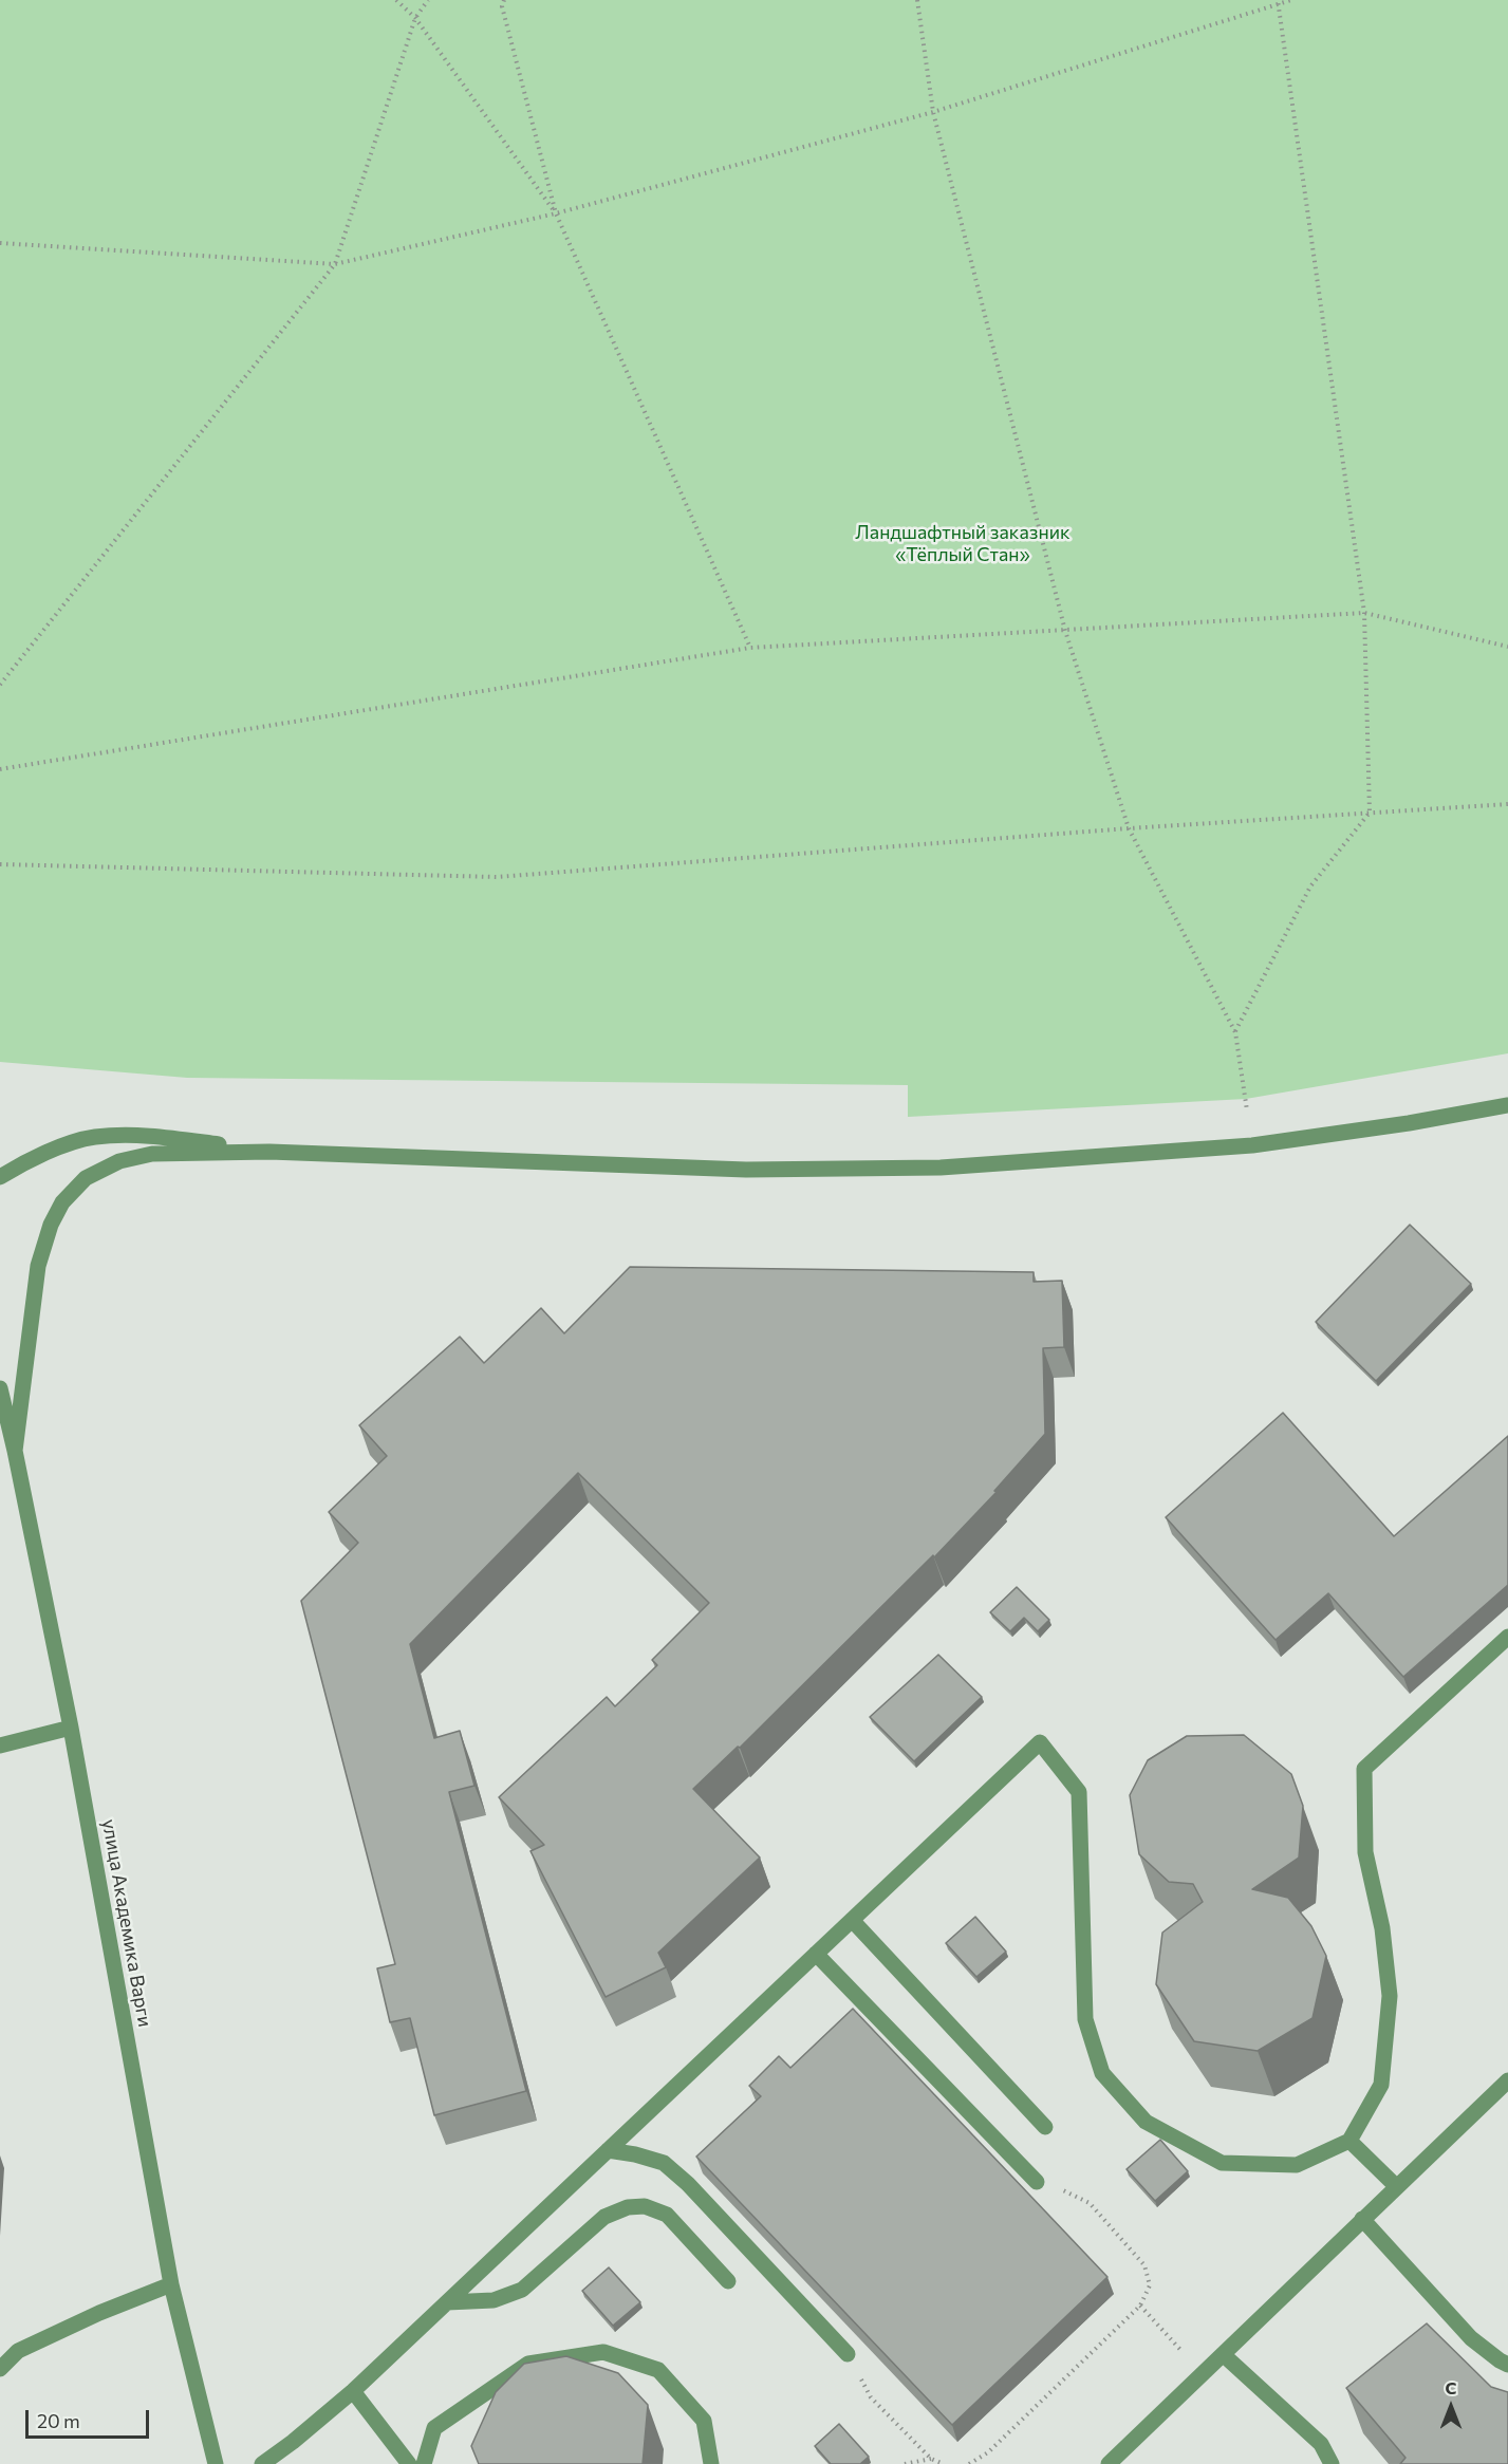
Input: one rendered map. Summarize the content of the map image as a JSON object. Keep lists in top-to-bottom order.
{
  "streets": {
    "street": ["улица Академика Варги"]
  },
  "parks": ["Ландшафтный заказник «Тёплый Стан»"],
  "scale_bar": "20 m",
  "north": "top"
}
